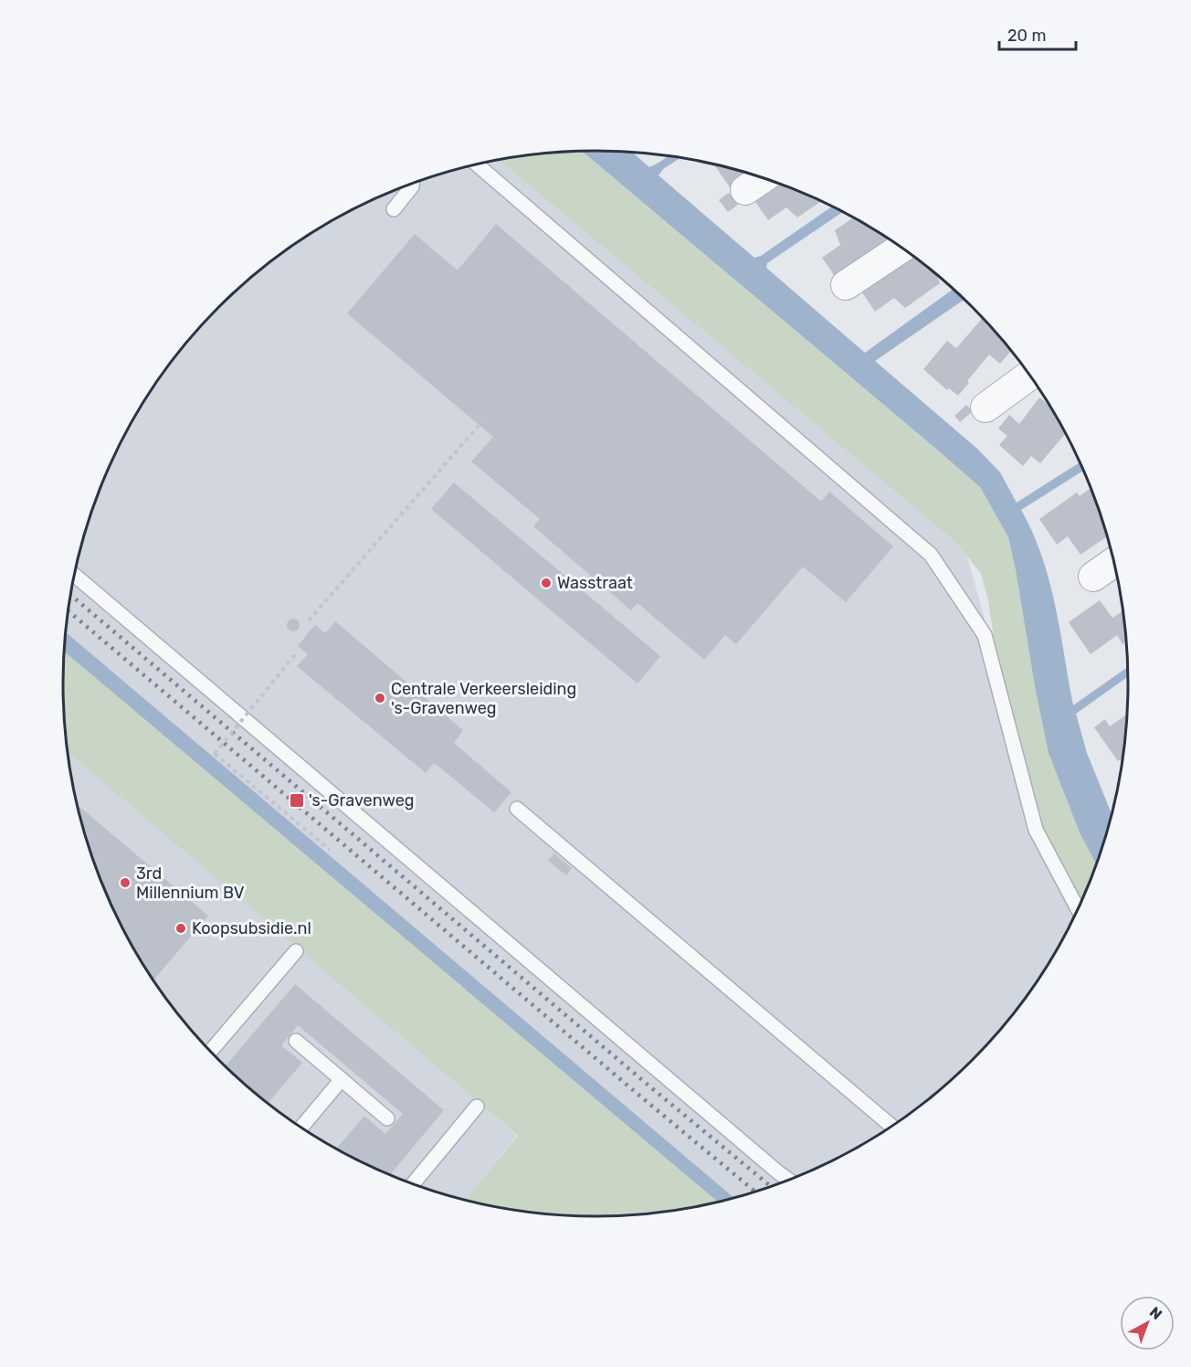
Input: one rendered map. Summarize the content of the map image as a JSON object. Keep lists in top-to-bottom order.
{
  "places": {
    "other": [
      "Wasstraat",
      "Centrale Verkeersleiding 's-Gravenweg",
      "3rd Millennium BV",
      "Koopsubsidie.nl"
    ],
    "transit": ["'s-Gravenweg"]
  },
  "scale_bar": "20 m",
  "north": "top right"
}
